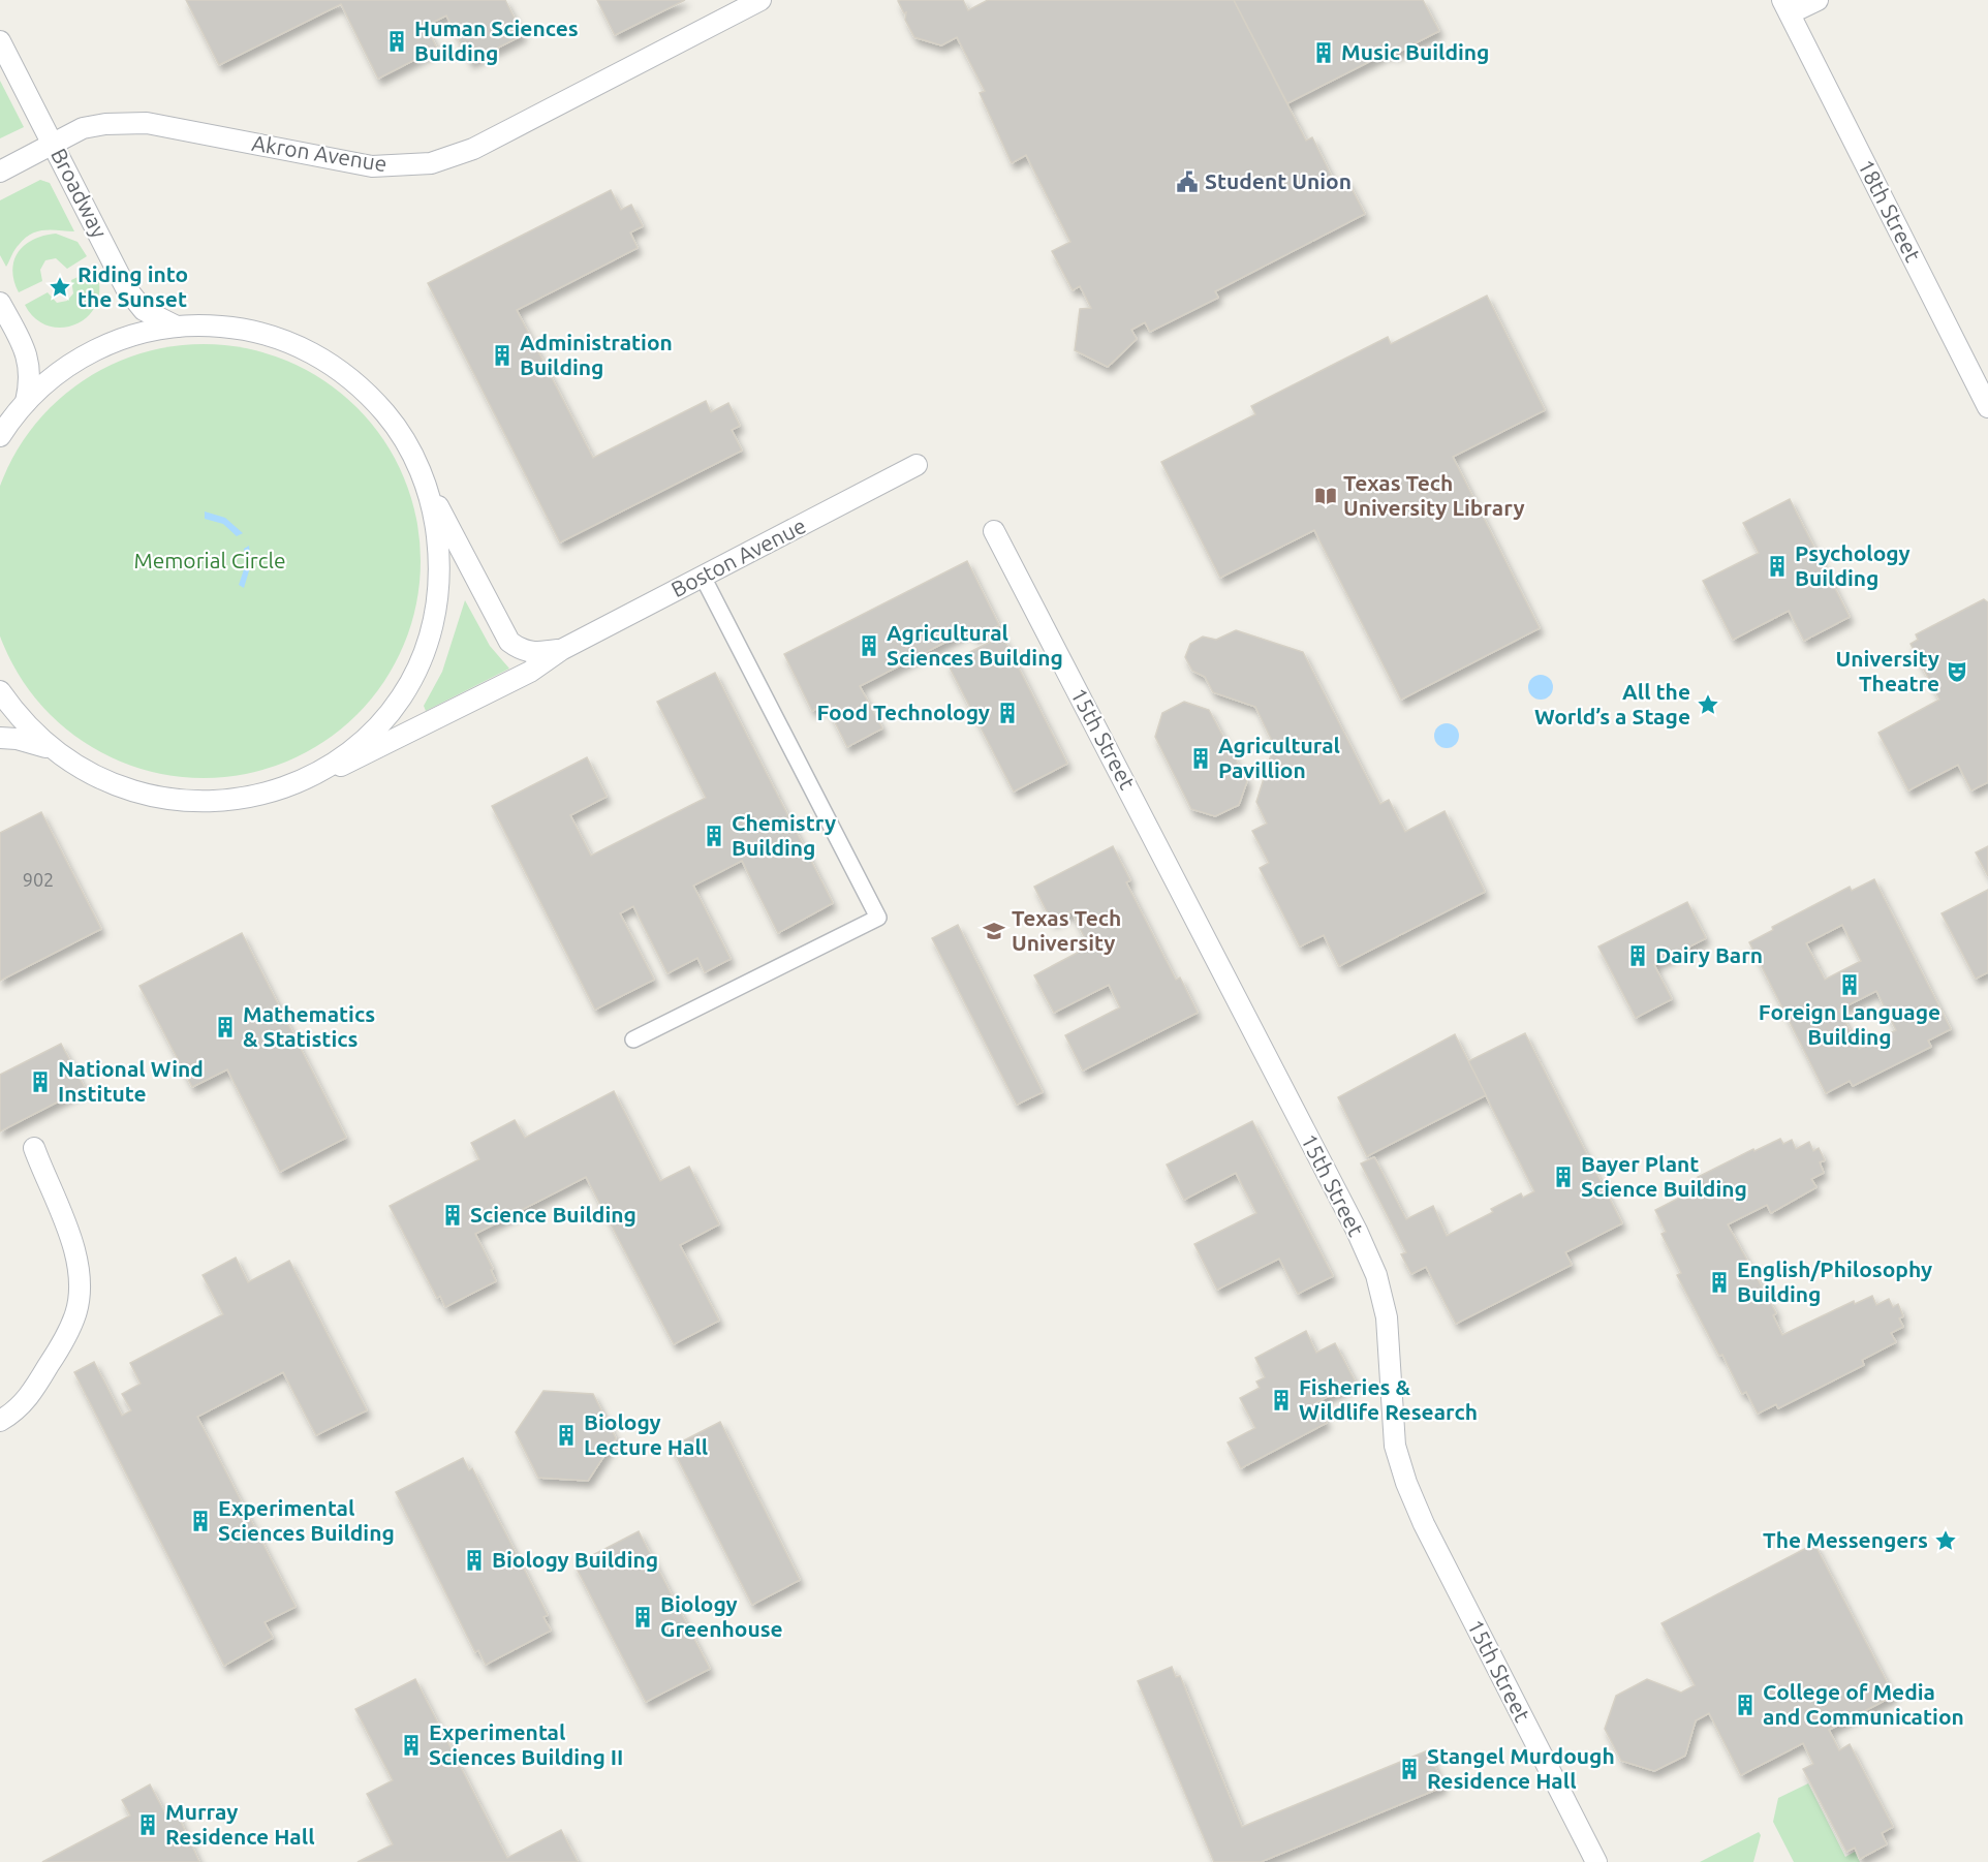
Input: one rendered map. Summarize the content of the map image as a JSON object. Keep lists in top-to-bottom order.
{
  "streets": {
    "street": [
      "Akron Avenue",
      "Broadway",
      "18th Street",
      "Boston Avenue",
      "15th Street"
    ]
  },
  "crossings": [
    ["Akron Avenue", "Broadway"]
  ],
  "parks": ["Memorial Circle"],
  "places": {
    "building": [
      "Human Sciences Building",
      "Music Building",
      "Administration Building",
      "Psychology Building",
      "Agricultural Sciences Building",
      "Food Technology",
      "Agricultural Pavillion",
      "Chemistry Building",
      "Dairy Barn",
      "Foreign Language Building",
      "Mathematics & Statistics",
      "National Wind Institute",
      "Bayer Plant Science Building",
      "Science Building",
      "English/Philosophy Building",
      "Fisheries & Wildlife Research",
      "Biology Lecture Hall",
      "Experimental Sciences Building",
      "Biology Building",
      "Biology Greenhouse",
      "College of Media and Communication",
      "Experimental Sciences Building II",
      "Stangel Murdough Residence Hall",
      "Murray Residence Hall"
    ],
    "public building": ["Student Union"],
    "place": ["Riding into the Sunset", "All the World’s a Stage", "The Messengers"],
    "library": ["Texas Tech University Library"],
    "theatre": ["University Theatre"],
    "school or university": ["Texas Tech University"]
  },
  "house_numbers": ["902"]
}
